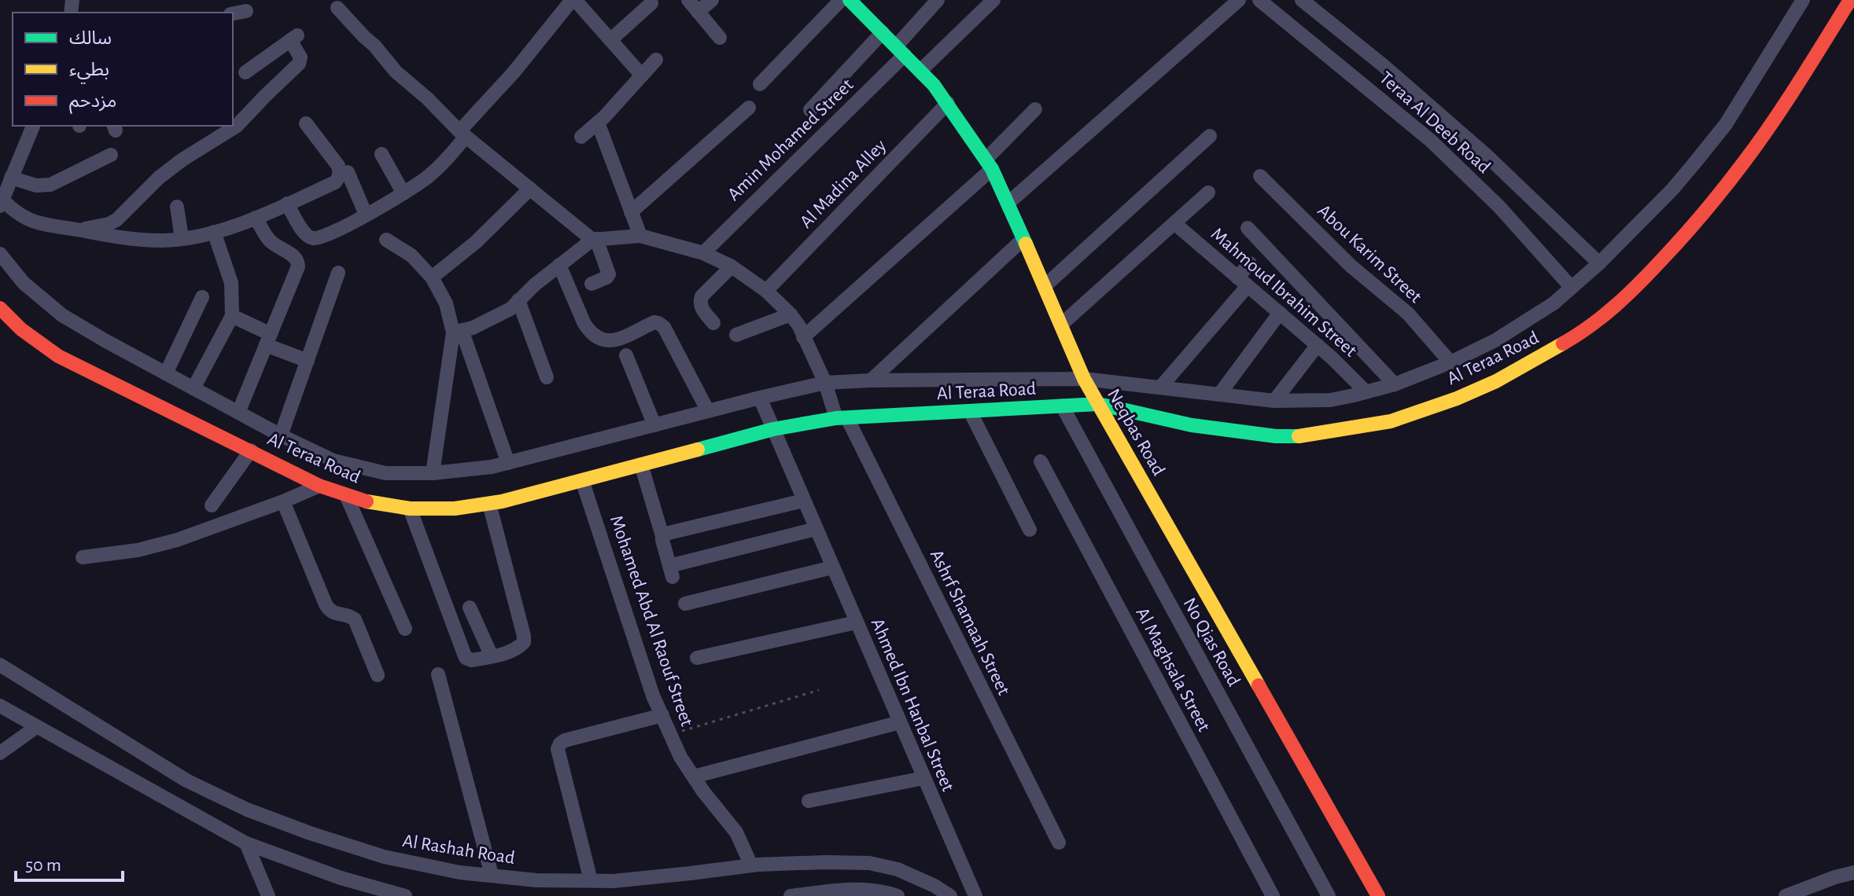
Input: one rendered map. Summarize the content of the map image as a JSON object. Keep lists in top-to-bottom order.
{
  "streets": {
    "street": [
      "Teraa Al Deeb Road",
      "Amin Mohamed Street",
      "Al Madina Alley",
      "Abou Karim Street",
      "Mahmoud Ibrahim Street",
      "Al Teraa Road",
      "Neqbas Road",
      "Mohamed Abd Al Raouf Street",
      "Ashrf Shamaah Street",
      "No Qias Road",
      "Al Maghsala Street",
      "Ahmed Ibn Hanbal Street",
      "Al Rashah Road"
    ]
  },
  "crossings": [
    ["Teraa Al Deeb Road", "Al Teraa Road"],
    ["Amin Mohamed Street", "Neqbas Road"],
    ["Amin Mohamed Street", "Ashrf Shamaah Street"],
    ["Al Madina Alley", "Neqbas Road"],
    ["Al Madina Alley", "Ashrf Shamaah Street"],
    ["Abou Karim Street", "Al Teraa Road"],
    ["Mahmoud Ibrahim Street", "Al Teraa Road"],
    ["Al Teraa Road", "Neqbas Road"],
    ["Al Teraa Road", "Mohamed Abd Al Raouf Street"],
    ["Al Teraa Road", "Ashrf Shamaah Street"],
    ["Al Teraa Road", "No Qias Road"],
    ["Al Teraa Road", "Ahmed Ibn Hanbal Street"],
    ["Mohamed Abd Al Raouf Street", "Al Rashah Road"]
  ],
  "legend": ["سالك", "بطيء", "مزدحم"],
  "scale_bar": "50 m"
}
